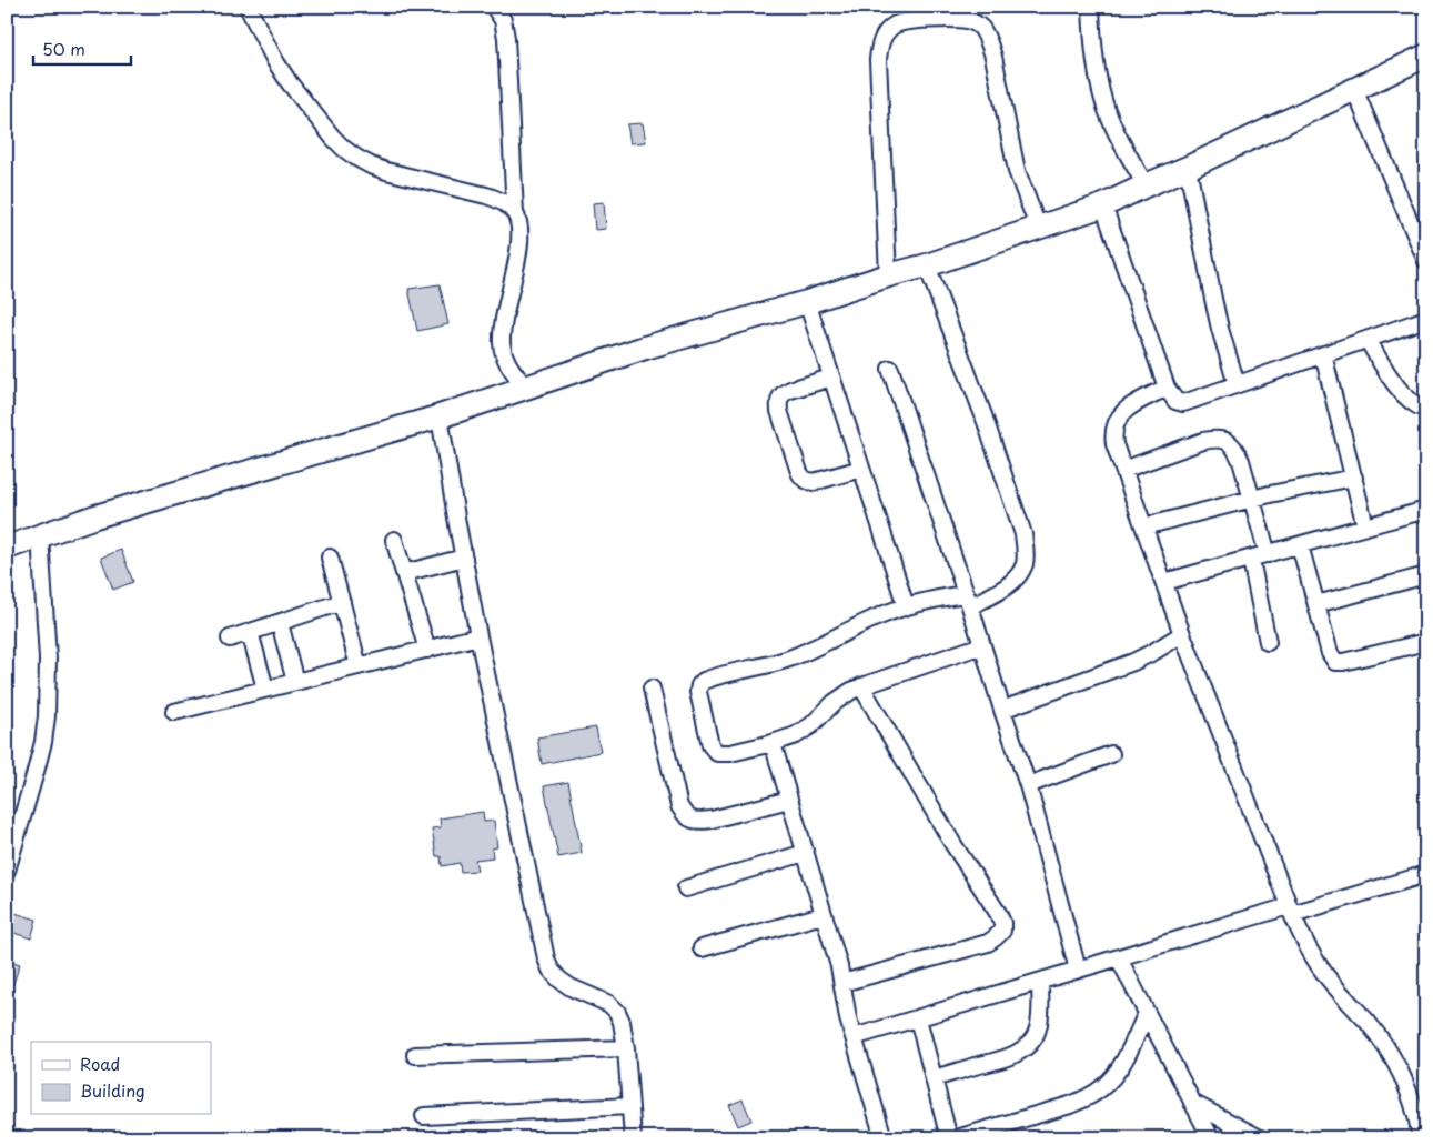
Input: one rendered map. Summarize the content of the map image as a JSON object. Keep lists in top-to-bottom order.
{
  "legend": ["Road", "Building"],
  "scale_bar": "50 m"
}
